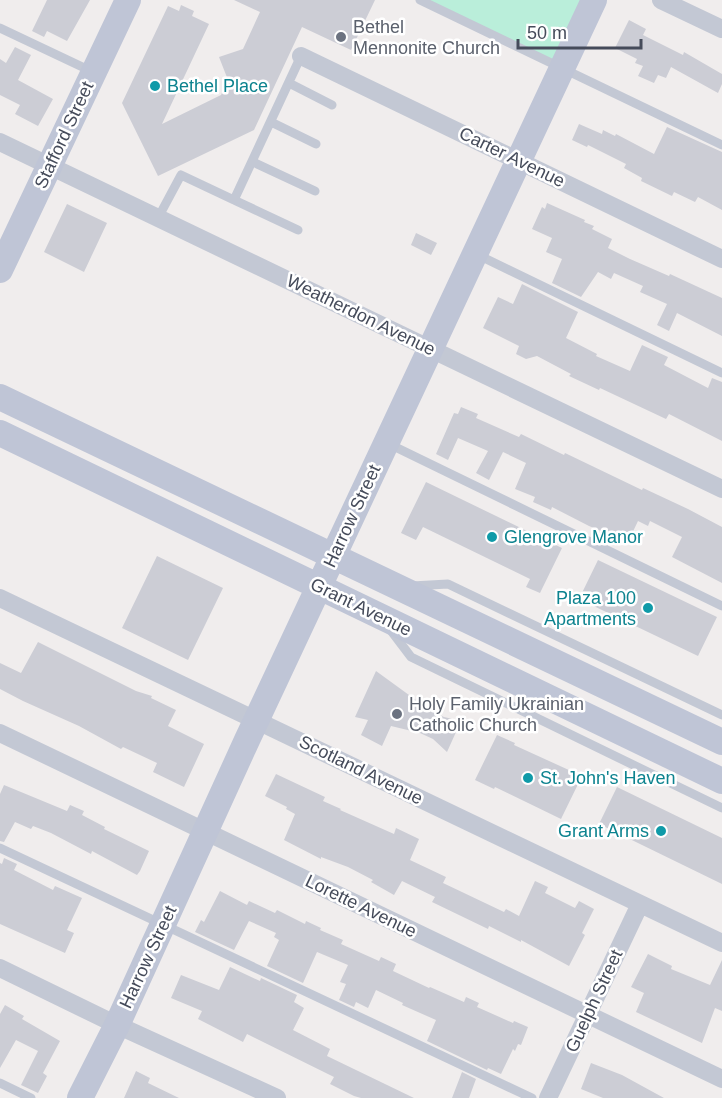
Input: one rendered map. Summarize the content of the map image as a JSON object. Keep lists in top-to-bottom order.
{
  "streets": {
    "main road": ["Stafford Street", "Harrow Street", "Grant Avenue"],
    "street": [
      "Carter Avenue",
      "Weatherdon Avenue",
      "Scotland Avenue",
      "Lorette Avenue",
      "Guelph Street"
    ]
  },
  "crossings": [
    ["Stafford Street", "Weatherdon Avenue"],
    ["Carter Avenue", "Harrow Street"],
    ["Weatherdon Avenue", "Harrow Street"],
    ["Harrow Street", "Grant Avenue"],
    ["Harrow Street", "Scotland Avenue"],
    ["Harrow Street", "Lorette Avenue"],
    ["Scotland Avenue", "Guelph Street"],
    ["Lorette Avenue", "Guelph Street"]
  ],
  "places": [
    "Bethel Mennonite Church",
    "Bethel Place",
    "Glengrove Manor",
    "Plaza 100 Apartments",
    "Holy Family Ukrainian Catholic Church",
    "St. John's Haven",
    "Grant Arms"
  ],
  "scale_bar": "50 m"
}
